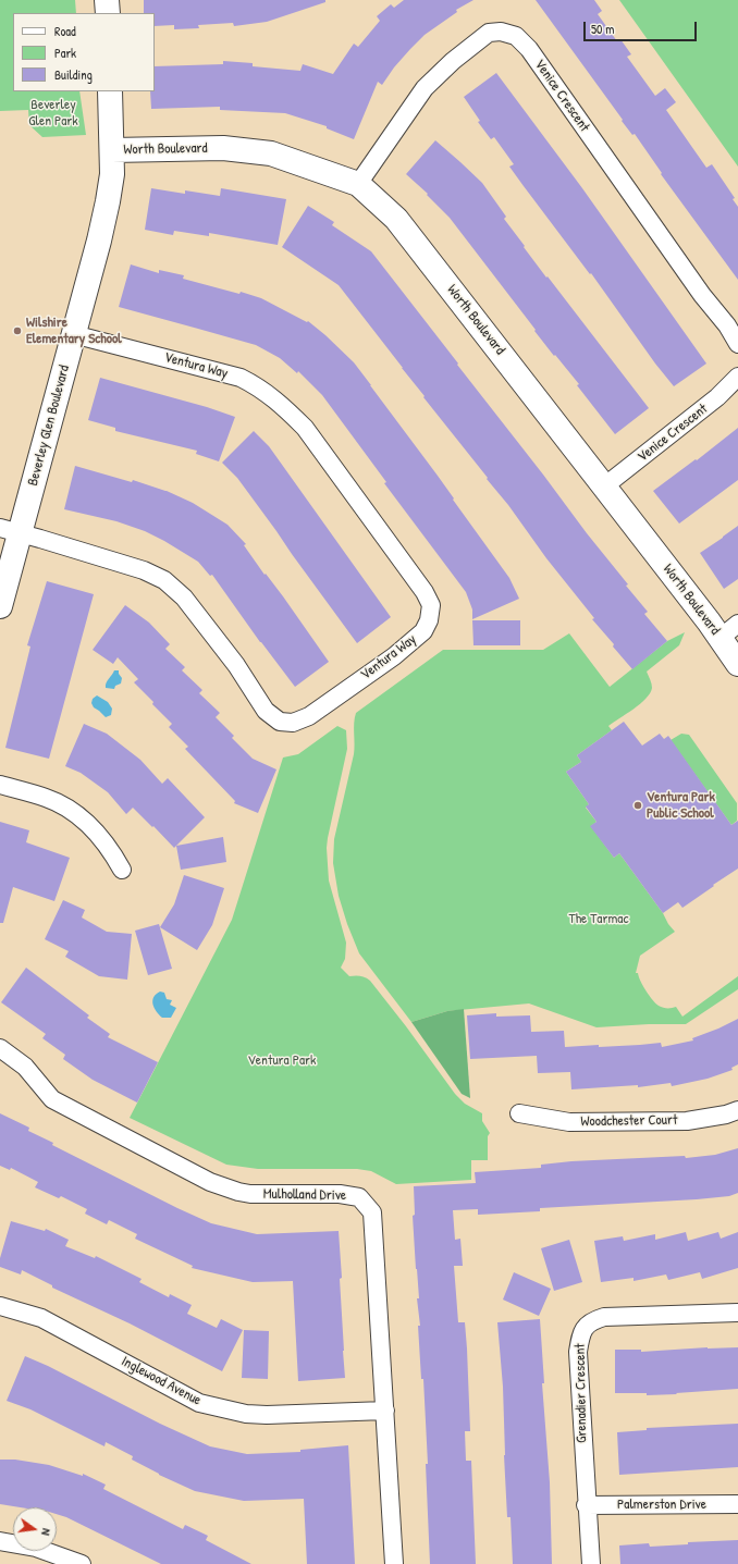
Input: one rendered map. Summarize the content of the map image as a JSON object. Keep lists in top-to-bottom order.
{
  "streets": {
    "street": [
      "Venice Crescent",
      "Worth Boulevard",
      "Ventura Way",
      "Beverley Glen Boulevard",
      "Woodchester Court",
      "Mulholland Drive",
      "Inglewood Avenue",
      "Grenadier Crescent",
      "Palmerston Drive"
    ]
  },
  "crossings": [
    ["Venice Crescent", "Worth Boulevard"],
    ["Worth Boulevard", "Beverley Glen Boulevard"],
    ["Ventura Way", "Beverley Glen Boulevard"],
    ["Mulholland Drive", "Inglewood Avenue"],
    ["Grenadier Crescent", "Palmerston Drive"]
  ],
  "parks": ["Beverley Glen Park", "The Tarmac", "Ventura Park"],
  "places": ["Wilshire Elementary School", "Ventura Park Public School"],
  "legend": ["Road", "Park", "Building"],
  "scale_bar": "50 m",
  "north": "right"
}
